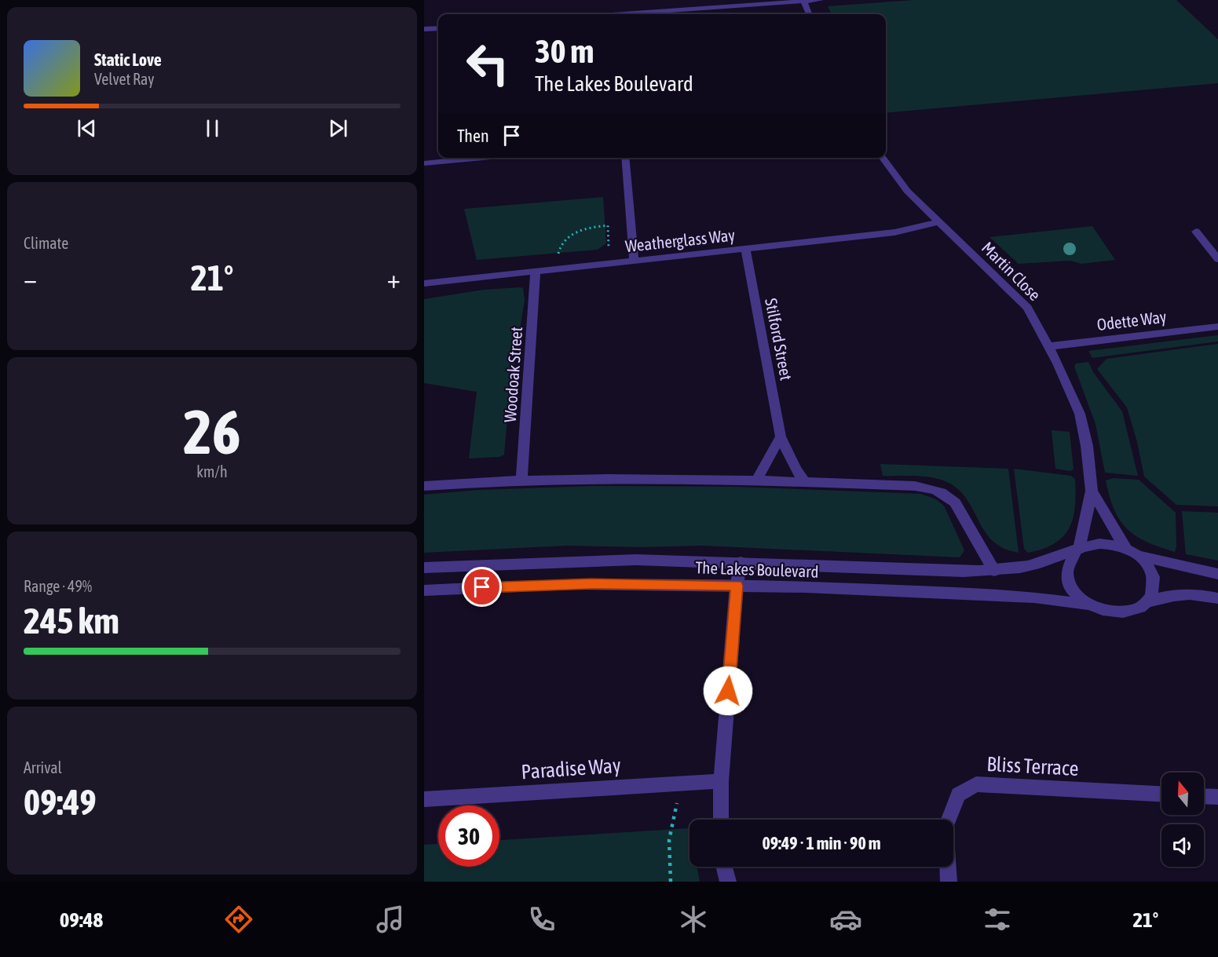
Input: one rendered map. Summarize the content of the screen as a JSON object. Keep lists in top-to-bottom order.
{
  "streets": {
    "street": [
      "Weatherglass Way",
      "Martin Close",
      "Odette Way",
      "Stilford Street",
      "Woodoak Street",
      "The Lakes Boulevard",
      "Bliss Terrace",
      "Paradise Way"
    ]
  },
  "crossings": [
    ["Weatherglass Way", "Martin Close"],
    ["Weatherglass Way", "Stilford Street"],
    ["Weatherglass Way", "Woodoak Street"],
    ["Martin Close", "Odette Way"],
    ["Martin Close", "The Lakes Boulevard"]
  ],
  "north": "top",
  "page": {
    "turn": ["30 m", "The Lakes Boulevard"],
    "song": ["Static Love", "Velvet Ray"],
    "then": "Then",
    "tile": [
      "Climate",
      ["26", "km/h"],
      ["Range · 49%", "245 km"],
      ["Arrival", "09:49"]
    ],
    "heat": ["−", "21°", "+"],
    "limit": "30",
    "trip": "09:49 · 1 min · 90 m",
    "tabs": ["09:48", "21°"]
  }
}
